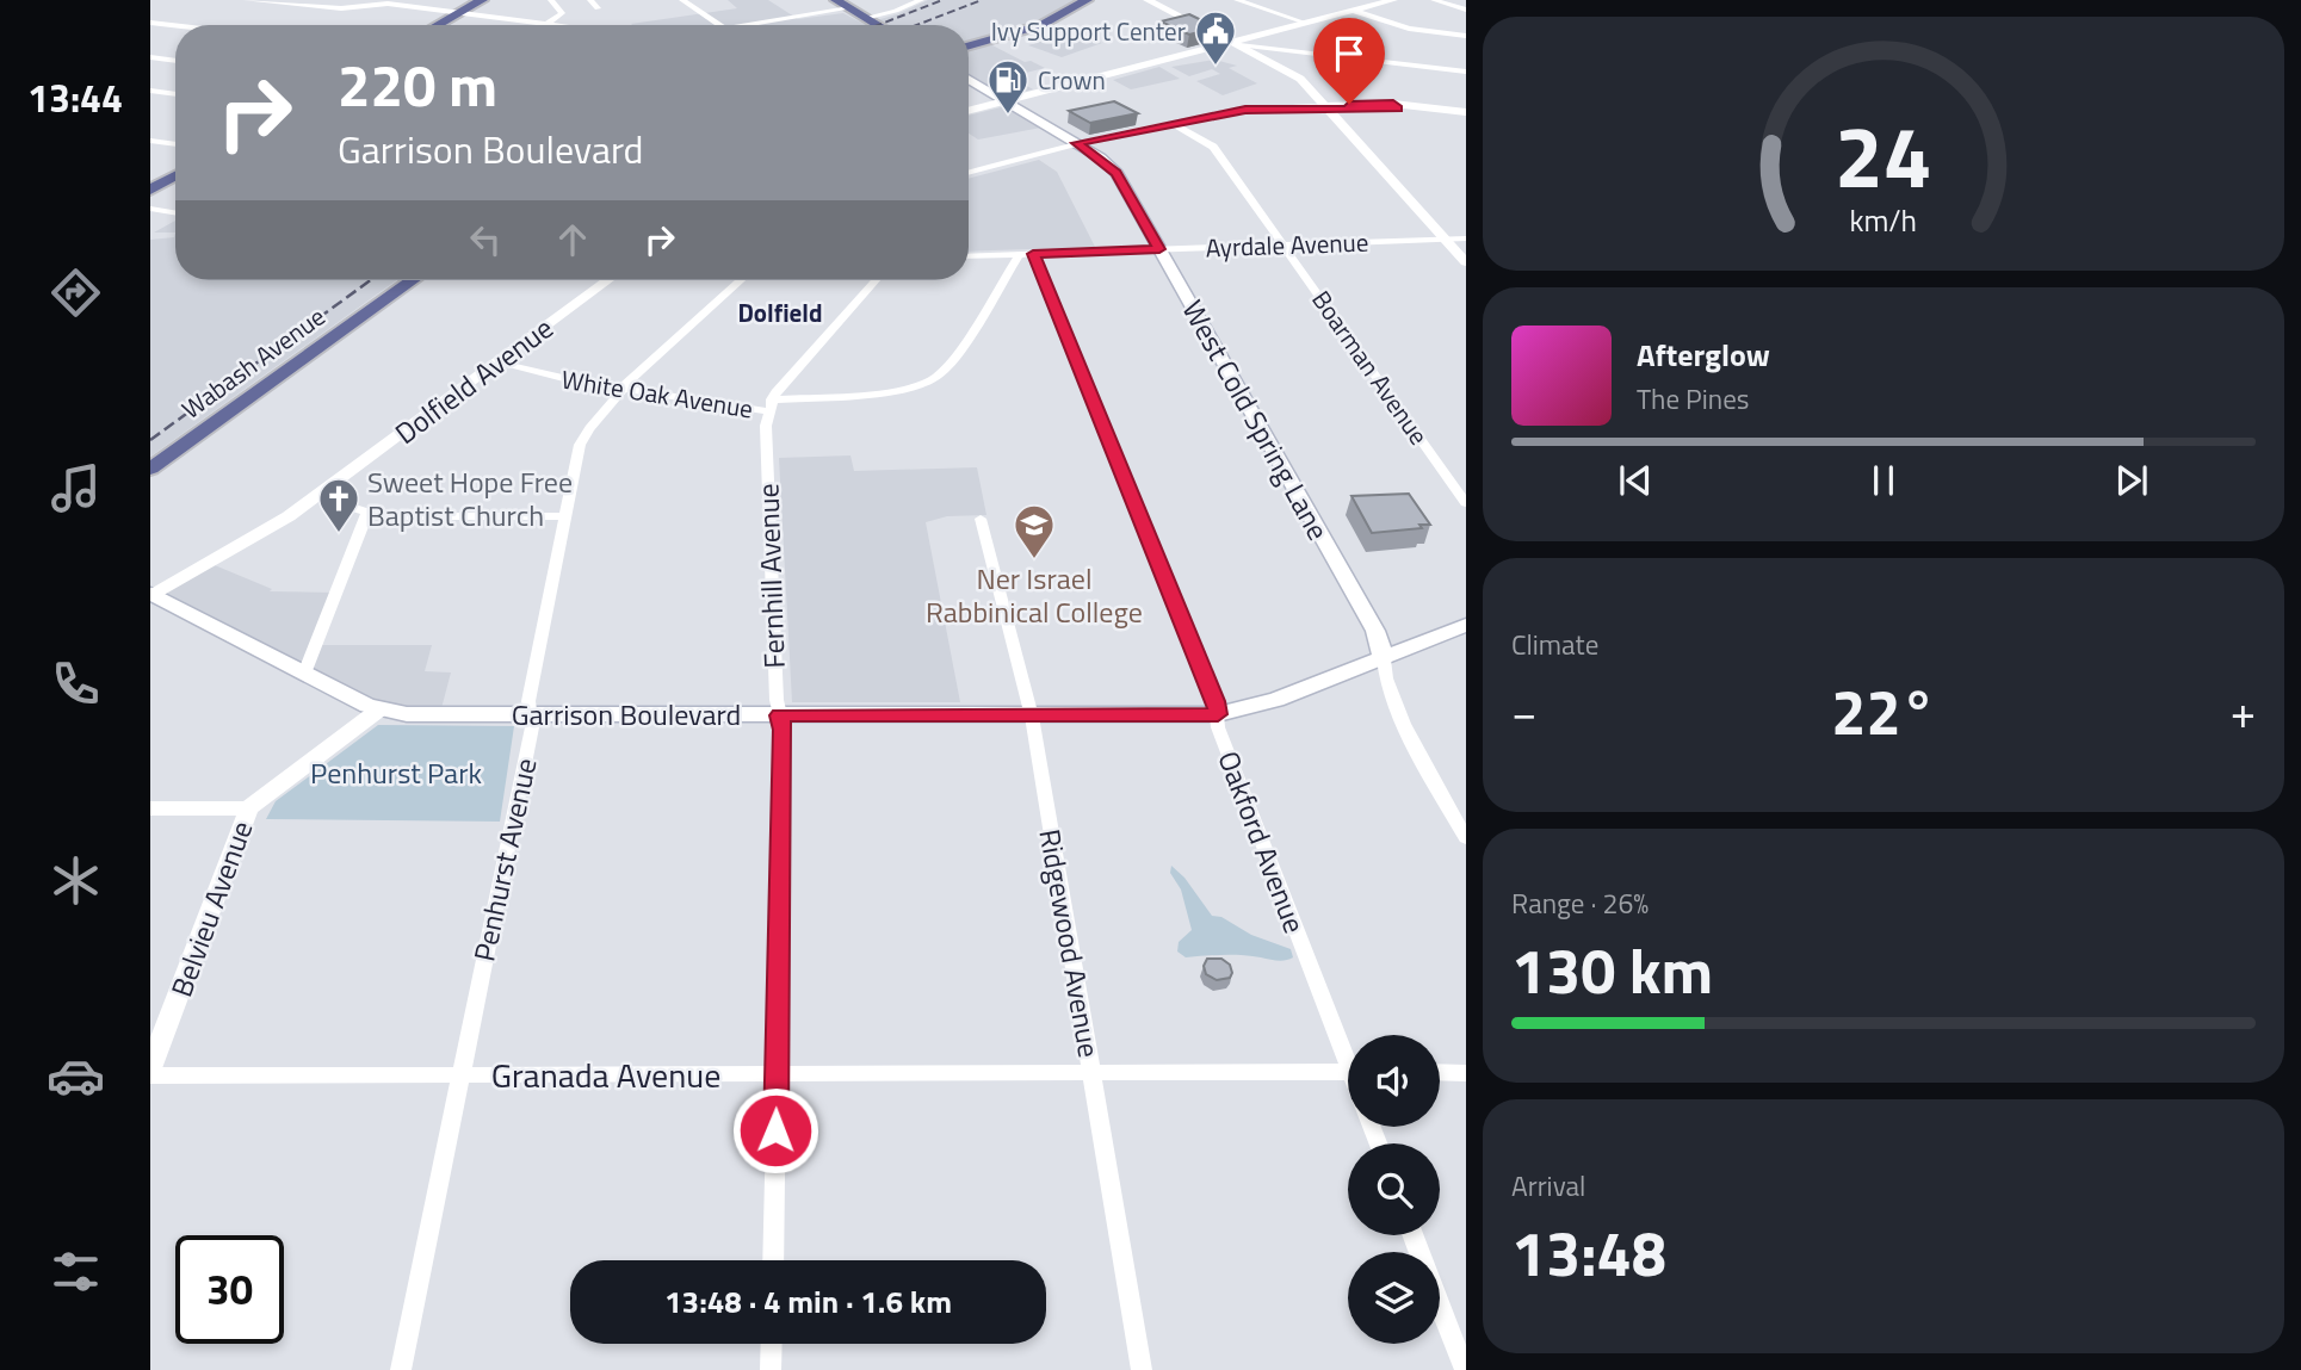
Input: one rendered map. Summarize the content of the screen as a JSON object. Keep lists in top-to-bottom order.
{
  "streets": {
    "main road": ["Wabash Avenue", "West Cold Spring Lane", "Garrison Boulevard"],
    "street": [
      "Ayrdale Avenue",
      "Boarman Avenue",
      "Dolfield Avenue",
      "White Oak Avenue",
      "Fernhill Avenue",
      "Oakford Avenue",
      "Penhurst Avenue",
      "Belvieu Avenue",
      "Ridgewood Avenue",
      "Granada Avenue"
    ]
  },
  "crossings": [
    ["Ayrdale Avenue", "Boarman Avenue"],
    ["Ayrdale Avenue", "White Oak Avenue"],
    ["Ayrdale Avenue", "West Cold Spring Lane"],
    ["Ayrdale Avenue", "Oakford Avenue"],
    ["Dolfield Avenue", "White Oak Avenue"],
    ["Dolfield Avenue", "Garrison Boulevard"],
    ["White Oak Avenue", "Fernhill Avenue"],
    ["White Oak Avenue", "Oakford Avenue"],
    ["White Oak Avenue", "Penhurst Avenue"],
    ["West Cold Spring Lane", "Garrison Boulevard"],
    ["Fernhill Avenue", "Garrison Boulevard"],
    ["Fernhill Avenue", "Granada Avenue"],
    ["Garrison Boulevard", "Oakford Avenue"],
    ["Garrison Boulevard", "Penhurst Avenue"],
    ["Garrison Boulevard", "Belvieu Avenue"],
    ["Garrison Boulevard", "Ridgewood Avenue"],
    ["Penhurst Avenue", "Granada Avenue"],
    ["Ridgewood Avenue", "Granada Avenue"]
  ],
  "districts": ["Dolfield"],
  "parks": ["Penhurst Park"],
  "places": {
    "public building": ["Ivy Support Center"],
    "fuel station": ["Crown"],
    "church": ["Sweet Hope Free Baptist Church"],
    "school or university": ["Ner Israel Rabbinical College"]
  },
  "page": {
    "tabs": "13:44",
    "turn": ["220 m", "Garrison Boulevard"],
    "song": ["Afterglow", "The Pines"],
    "tile": [
      "Climate",
      ["Range · 26%", "130 km"],
      ["Arrival", "13:48"]
    ],
    "heat": ["−", "22°", "+"],
    "limit": "30",
    "trip": "13:48 · 4 min · 1.6 km",
    "gauge": ["24", "km/h"]
  }
}
